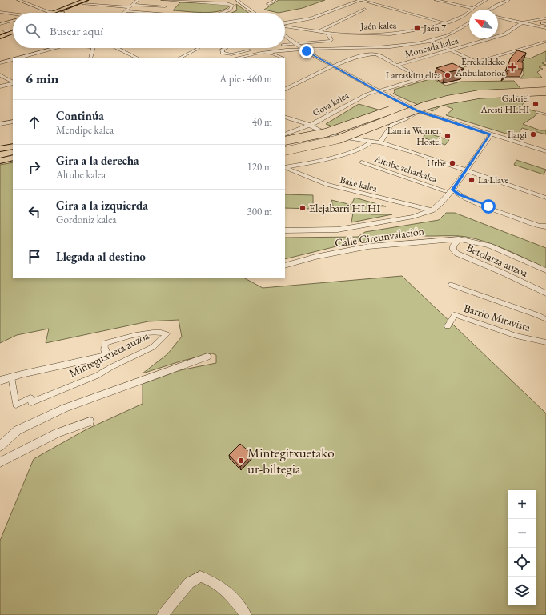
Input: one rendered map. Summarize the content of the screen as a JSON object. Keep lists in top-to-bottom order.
{
  "streets": {
    "street": [
      "Jaén kalea",
      "Moncada kalea",
      "Goya kalea",
      "Altube zeharkalea",
      "Bake kalea",
      "Calle Circunvalación",
      "Betolatza auzoa",
      "Barrio Miravista",
      "Mintegitxueta auzoa"
    ]
  },
  "crossings": [
    ["Calle Circunvalación", "Betolatza auzoa"]
  ],
  "places": {
    "transit": ["Jaén 7"],
    "health": ["Errekaldeko Anbulatorioa"],
    "other": [
      "Larraskitu eliza",
      "Gabriel Aresti HLHI",
      "Ilargi",
      "Lamia Women Hostel",
      "Urbe",
      "La Llave",
      "Elejabarri HLHI",
      "Mintegitxuetako ur-biltegia"
    ]
  },
  "north": "top left",
  "page": {
    "search": "Buscar aquí",
    "heading": ["6 min", "A pie · 460 m"],
    "list": [
      ["Continúa", "Mendipe kalea", "40 m"],
      ["Gira a la derecha", "Altube kalea", "120 m"],
      ["Gira a la izquierda", "Gordoniz kalea", "300 m"],
      "Llegada al destino"
    ],
    "map_buttons": ["+", "−"]
  }
}
